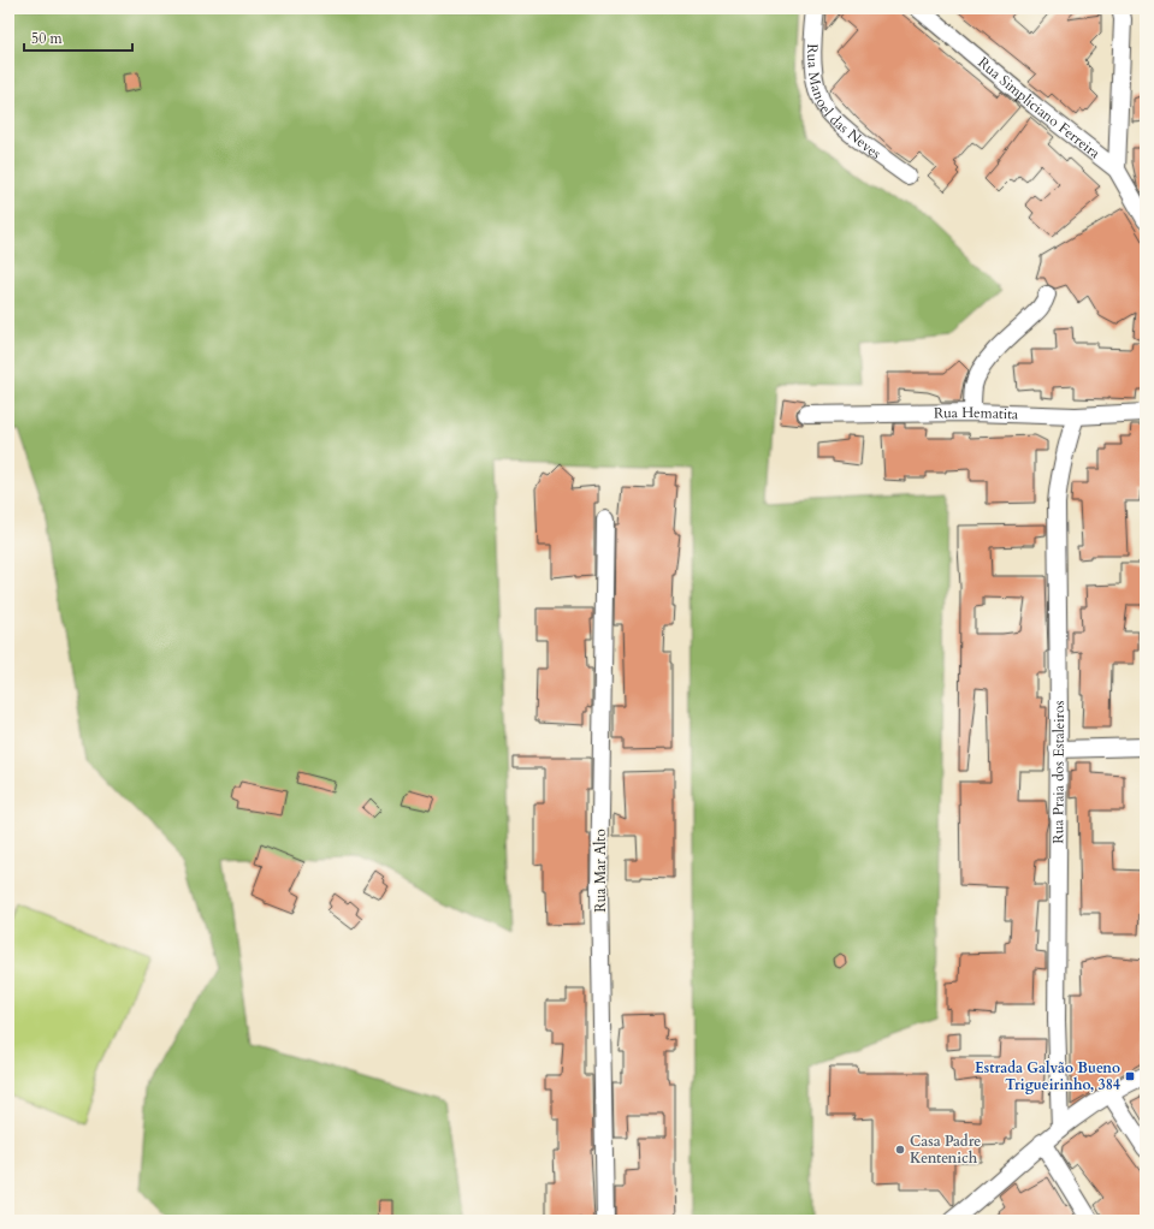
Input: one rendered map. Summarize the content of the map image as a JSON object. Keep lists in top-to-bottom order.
{
  "streets": {
    "street": [
      "Rua Manoel das Neves",
      "Rua Simpliciano Ferreira",
      "Rua Hematita",
      "Rua Praia dos Estaleiros",
      "Rua Mar Alto"
    ]
  },
  "crossings": [
    ["Rua Hematita", "Rua Praia dos Estaleiros"]
  ],
  "places": {
    "transit": ["Estrada Galvão Bueno Trigueirinho, 384"],
    "other": ["Casa Padre Kentenich"]
  },
  "scale_bar": "50 m"
}
